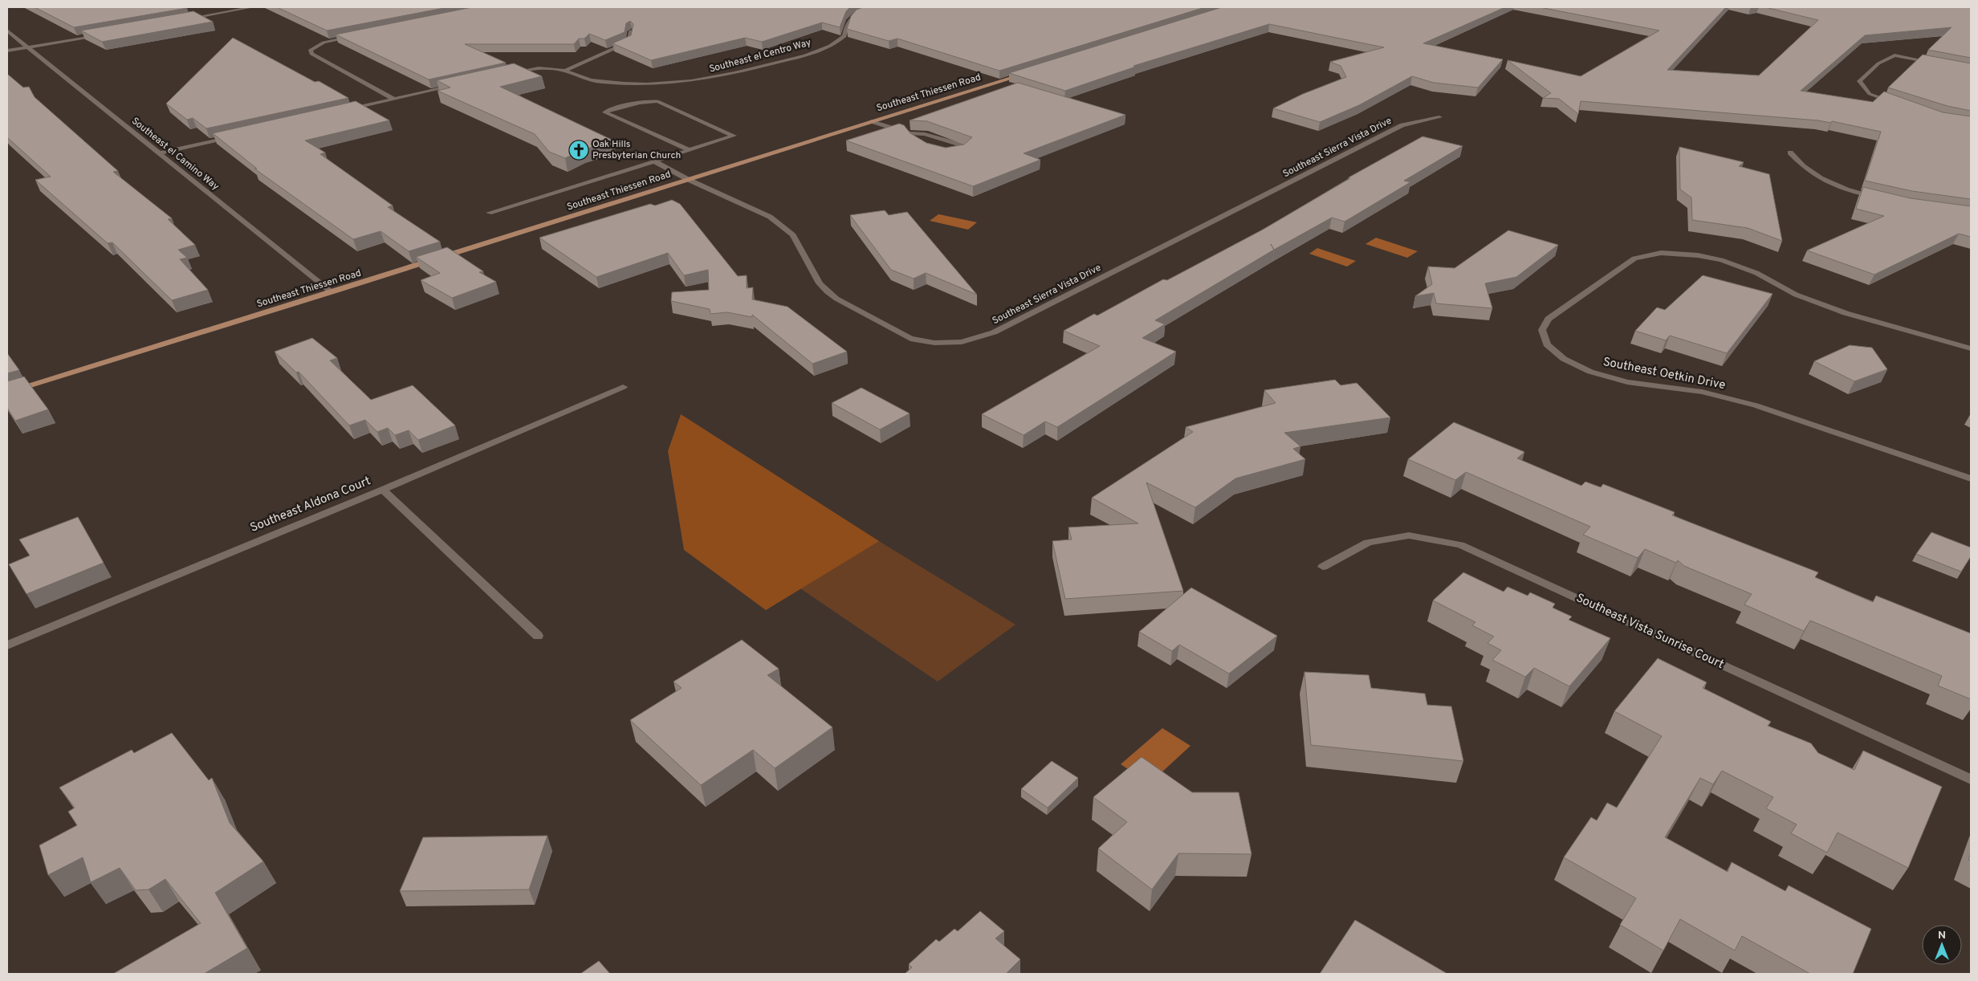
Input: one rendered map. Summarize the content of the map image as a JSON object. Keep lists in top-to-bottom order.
{
  "streets": {
    "main road": ["Southeast Thiessen Road"],
    "street": [
      "Southeast el Centro Way",
      "Southeast Sierra Vista Drive",
      "Southeast el Camino Way",
      "Southeast Oetkin Drive",
      "Southeast Aldona Court",
      "Southeast Vista Sunrise Court"
    ]
  },
  "crossings": [
    ["Southeast Thiessen Road", "Southeast Sierra Vista Drive"],
    ["Southeast Thiessen Road", "Southeast el Camino Way"]
  ],
  "places": {
    "church": ["Oak Hills Presbyterian Church"]
  },
  "north": "top"
}
